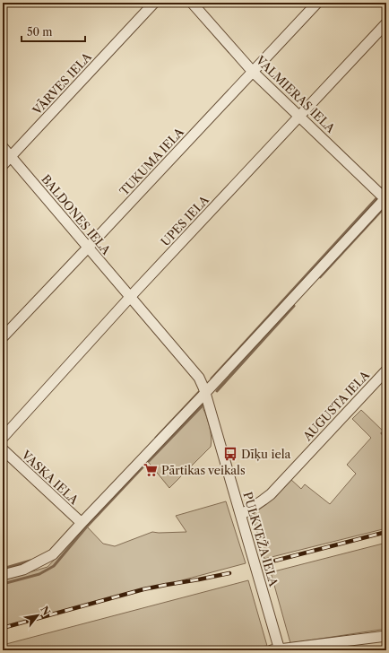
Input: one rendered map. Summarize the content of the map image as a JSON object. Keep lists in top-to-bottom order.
{
  "streets": {
    "street": [
      "VĀRVES IELA",
      "VALMIERAS IELA",
      "TUKUMA IELA",
      "BALDONES IELA",
      "UPES IELA",
      "AUGUSTA IELA",
      "VASKA IELA",
      "PULKVEŽA IELA"
    ]
  },
  "crossings": [
    ["VĀRVES IELA", "BALDONES IELA"],
    ["VALMIERAS IELA", "TUKUMA IELA"],
    ["VALMIERAS IELA", "UPES IELA"],
    ["TUKUMA IELA", "BALDONES IELA"],
    ["BALDONES IELA", "UPES IELA"],
    ["BALDONES IELA", "PULKVEŽA IELA"],
    ["AUGUSTA IELA", "PULKVEŽA IELA"]
  ],
  "places": {
    "bus stop": ["Dīķu iela"],
    "supermarket": ["Pārtikas veikals"]
  },
  "scale_bar": "50 m",
  "north": "top right"
}
